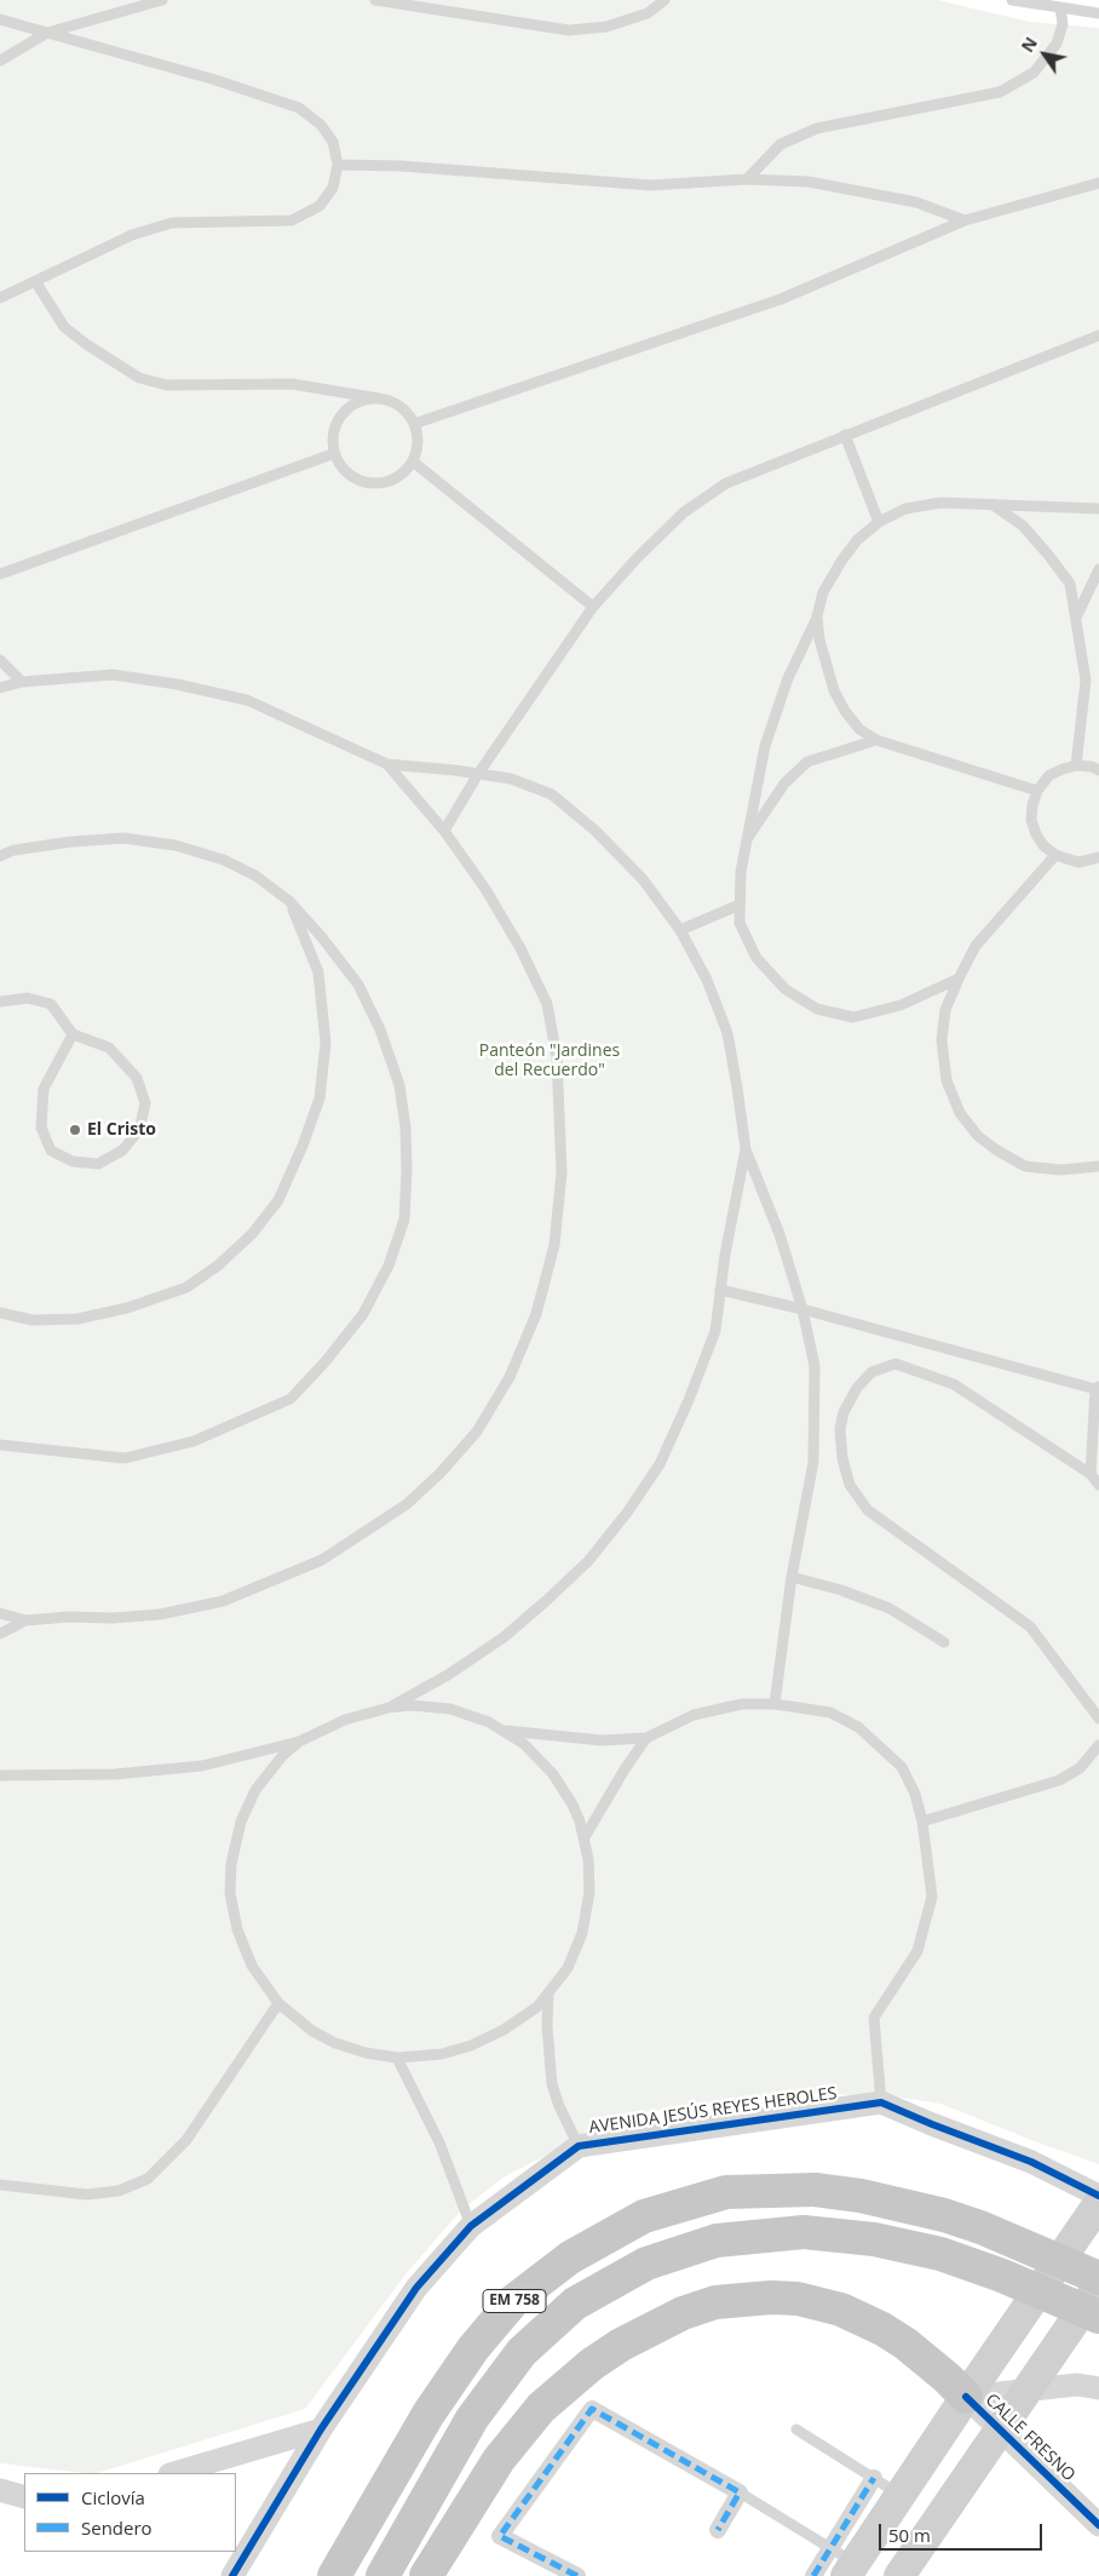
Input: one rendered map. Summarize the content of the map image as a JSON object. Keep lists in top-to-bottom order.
{
  "streets": {
    "highway": ["EM 758"],
    "street": ["AVENIDA JESÚS REYES HEROLES", "CALLE FRESNO"]
  },
  "parks": ["Panteón \"Jardines del Recuerdo\""],
  "places": ["El Cristo"],
  "legend": ["Ciclovía", "Sendero"],
  "scale_bar": "50 m",
  "north": "top left"
}
